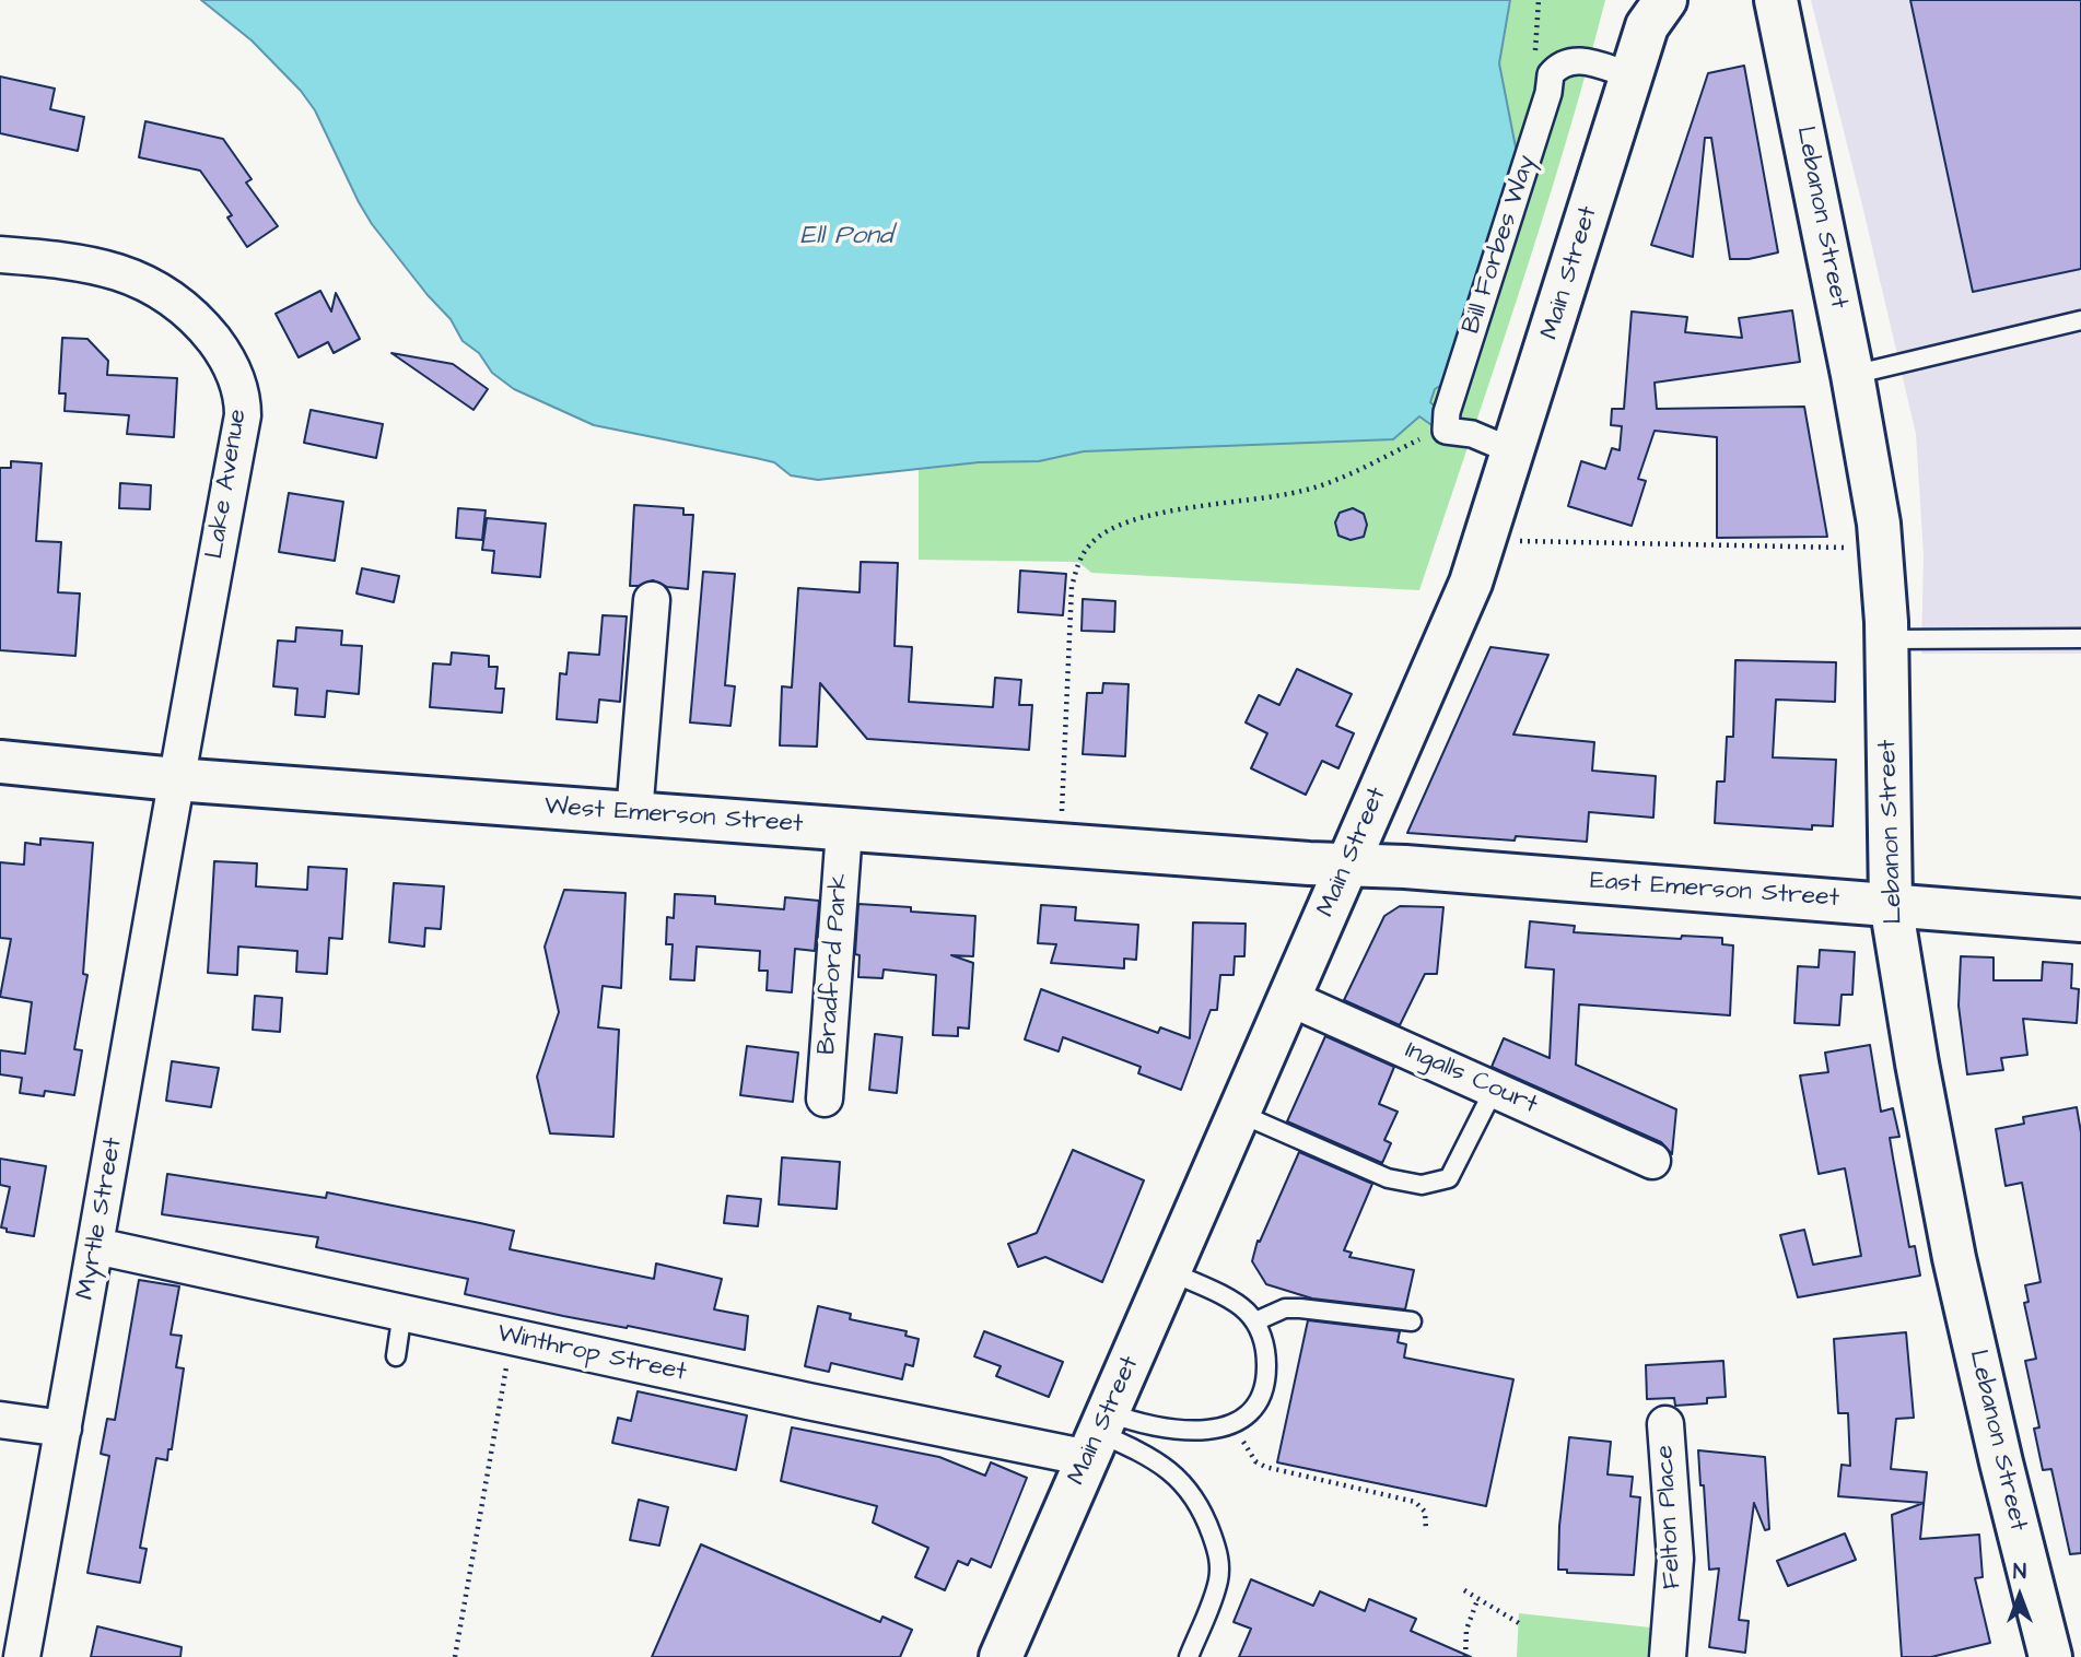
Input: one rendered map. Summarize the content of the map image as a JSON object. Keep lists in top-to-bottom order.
{
  "streets": {
    "main road": [
      "Lebanon Street",
      "Main Street",
      "West Emerson Street",
      "East Emerson Street"
    ],
    "street": [
      "Bill Forbes Way",
      "Lake Avenue",
      "Bradford Park",
      "Ingalls Court",
      "Myrtle Street",
      "Winthrop Street",
      "Felton Place"
    ]
  },
  "crossings": [
    ["Lebanon Street", "East Emerson Street"],
    ["Main Street", "West Emerson Street"],
    ["Main Street", "East Emerson Street"],
    ["Main Street", "Ingalls Court"],
    ["Main Street", "Winthrop Street"],
    ["Lake Avenue", "West Emerson Street"],
    ["Lake Avenue", "Myrtle Street"],
    ["West Emerson Street", "East Emerson Street"],
    ["West Emerson Street", "Bradford Park"],
    ["West Emerson Street", "Myrtle Street"],
    ["Myrtle Street", "Winthrop Street"]
  ],
  "water": ["Ell Pond"],
  "north": "top"
}
